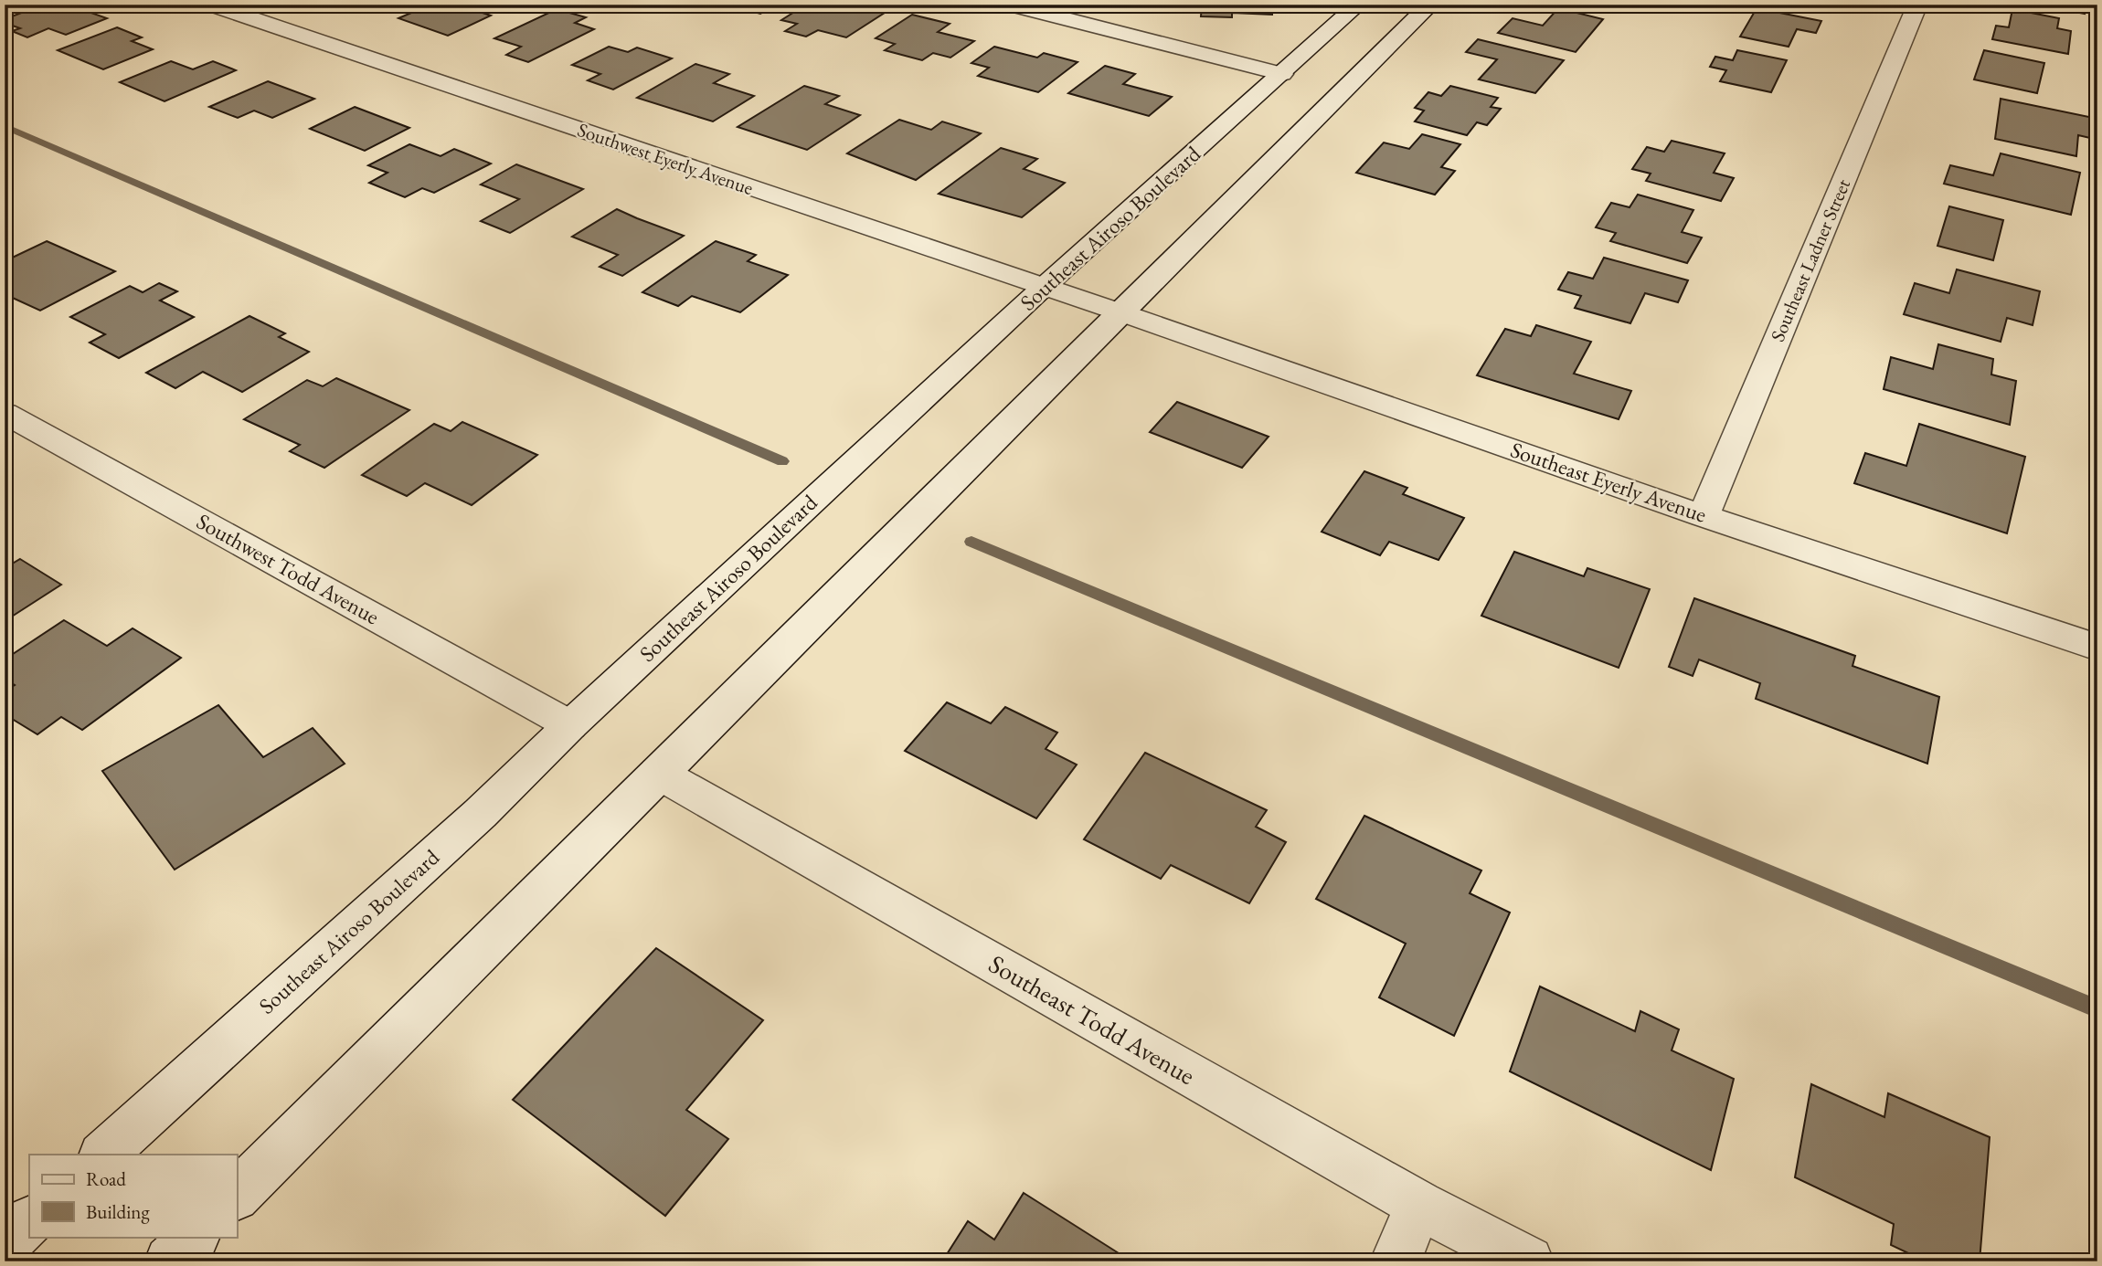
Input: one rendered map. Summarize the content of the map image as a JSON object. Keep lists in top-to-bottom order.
{
  "streets": {
    "street": [
      "Southwest Eyerly Avenue",
      "Southeast Airoso Boulevard",
      "Southeast Ladner Street",
      "Southeast Eyerly Avenue",
      "Southwest Todd Avenue",
      "Southeast Todd Avenue"
    ]
  },
  "crossings": [
    ["Southwest Eyerly Avenue", "Southeast Airoso Boulevard"],
    ["Southwest Eyerly Avenue", "Southeast Eyerly Avenue"],
    ["Southeast Airoso Boulevard", "Southwest Todd Avenue"],
    ["Southeast Ladner Street", "Southeast Eyerly Avenue"]
  ],
  "legend": ["Road", "Building"]
}
